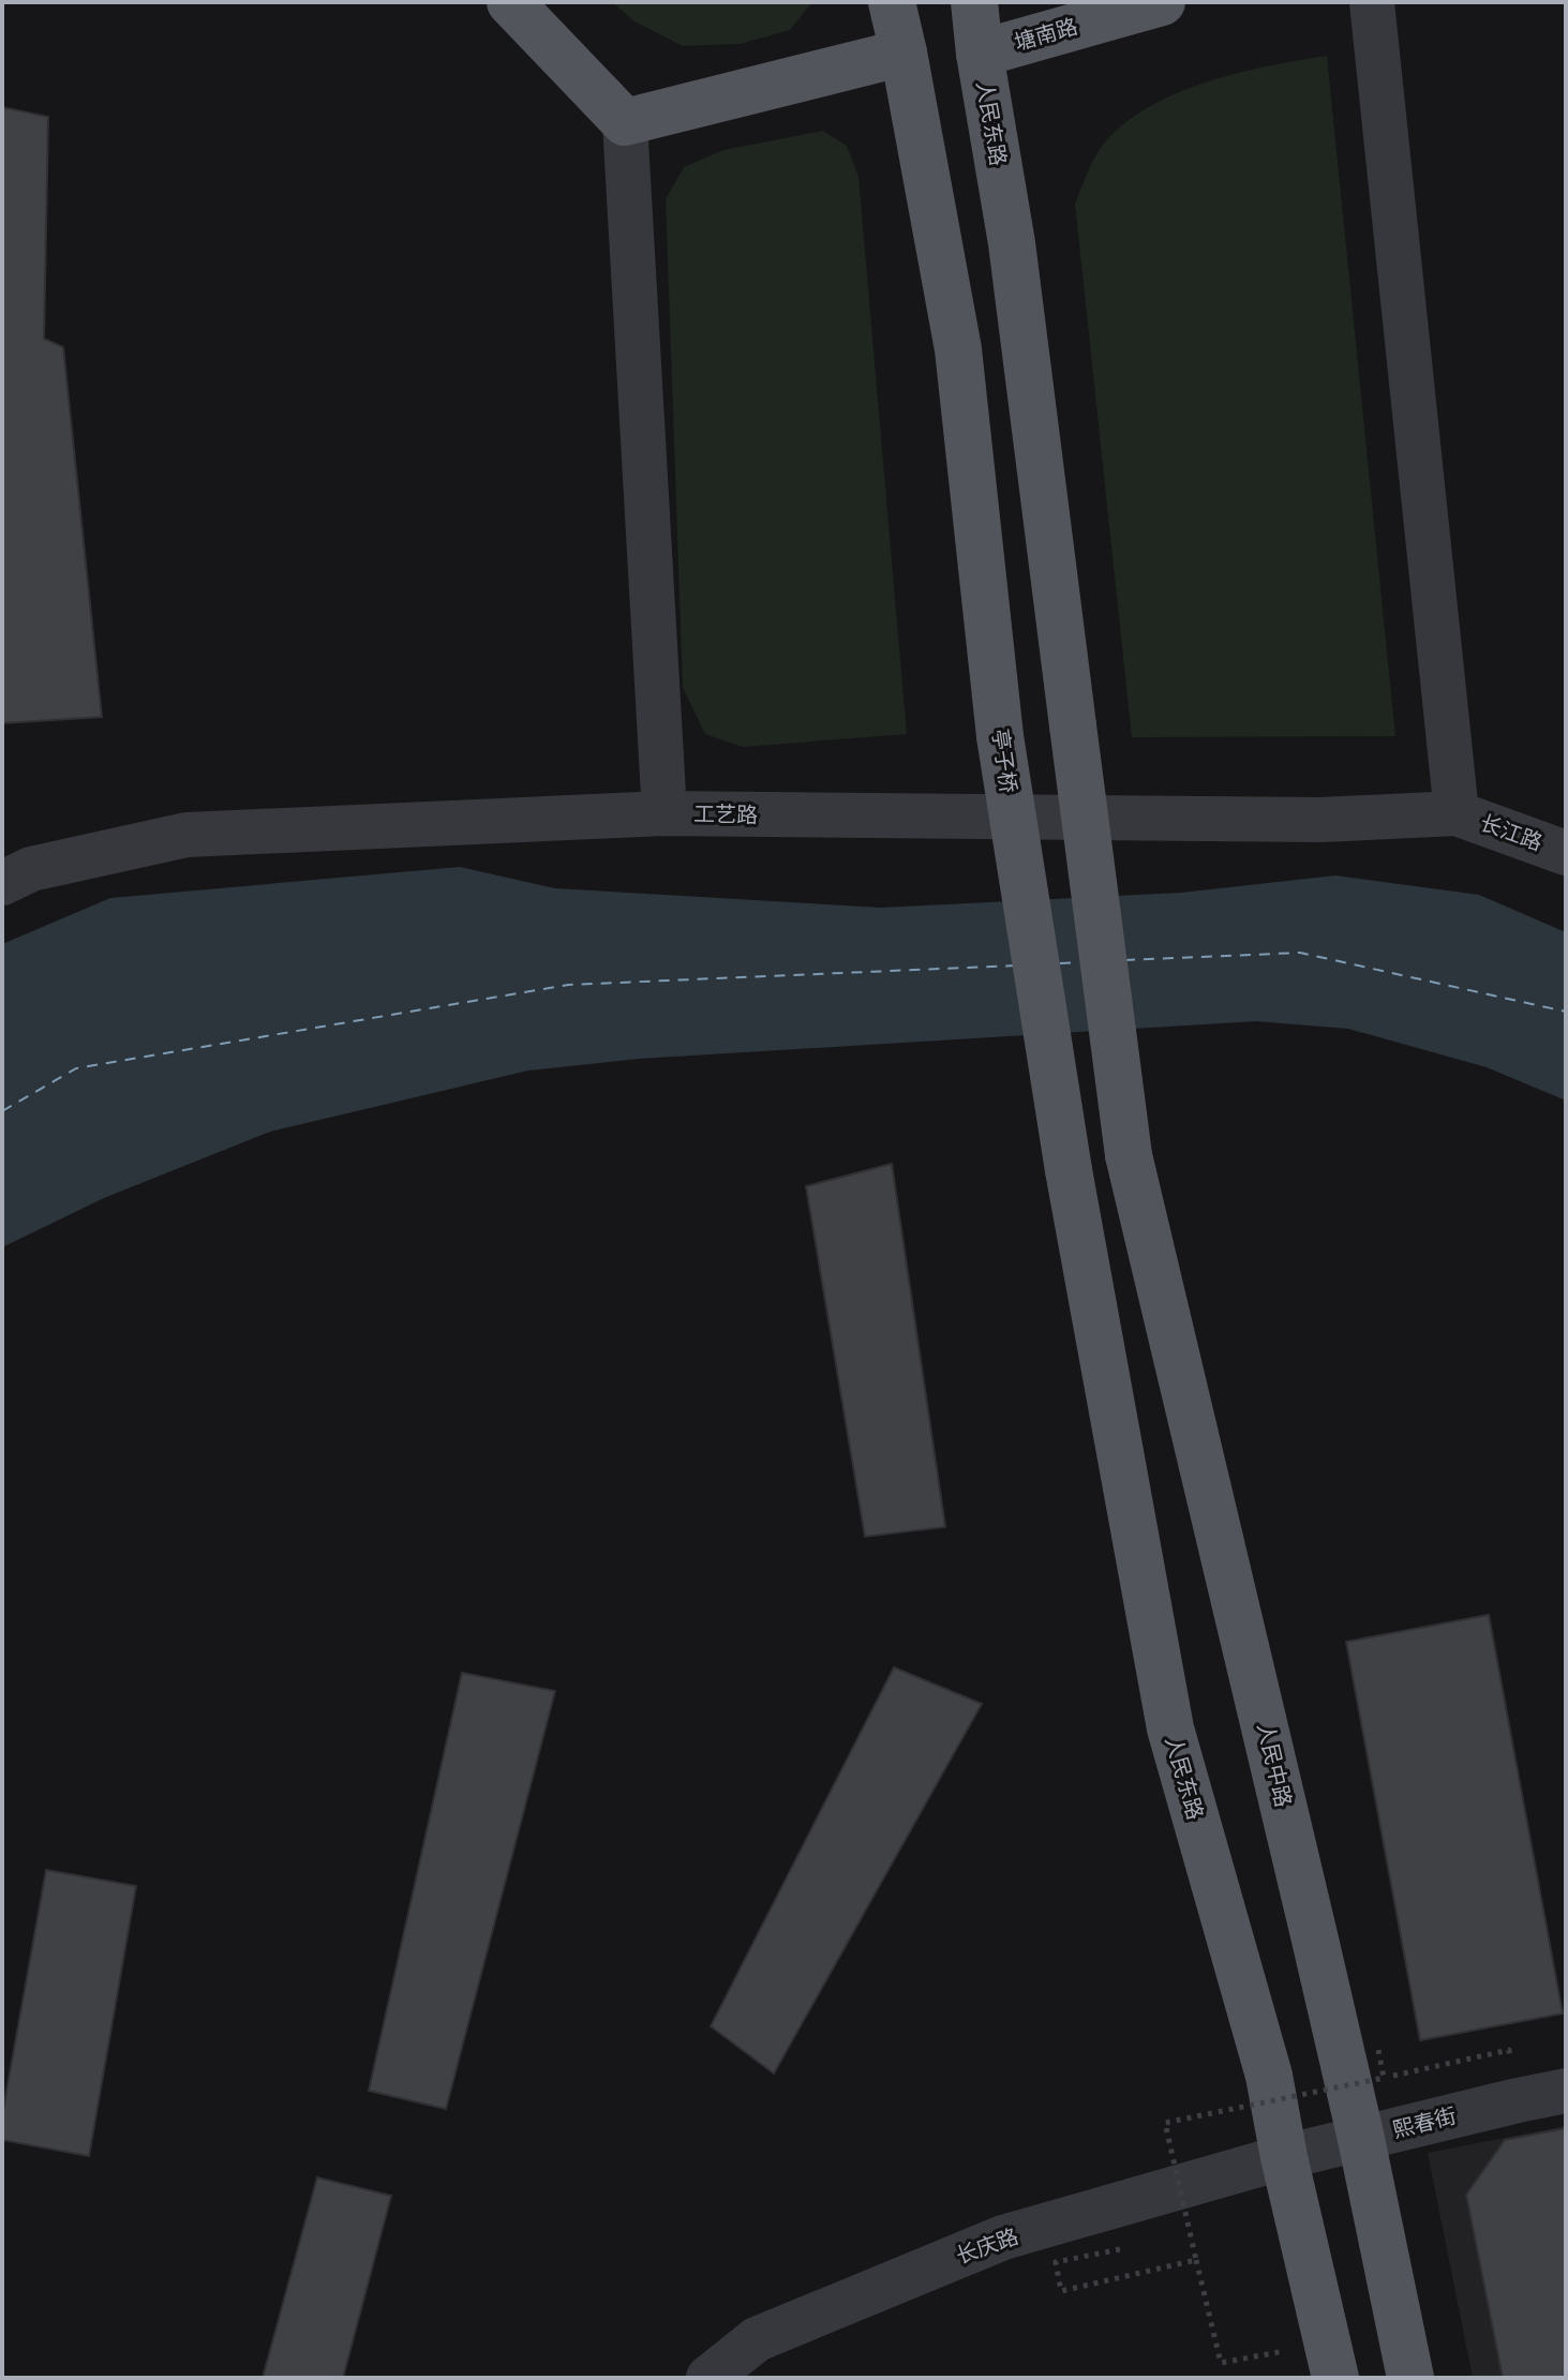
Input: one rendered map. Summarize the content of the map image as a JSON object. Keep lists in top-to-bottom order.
{
  "streets": {
    "main road": [
      "塘南路",
      "人民东路",
      "亭子桥",
      "人民中路"
    ],
    "street": [
      "工艺路",
      "长江路",
      "熙春街",
      "长庆路"
    ]
  },
  "crossings": [
    ["塘南路", "人民东路"],
    ["人民东路", "亭子桥"],
    ["人民东路", "人民中路"],
    ["人民东路", "熙春街"],
    ["人民东路", "长庆路"],
    ["工艺路", "长江路"],
    ["人民中路", "熙春街"],
    ["熙春街", "长庆路"]
  ]
}
